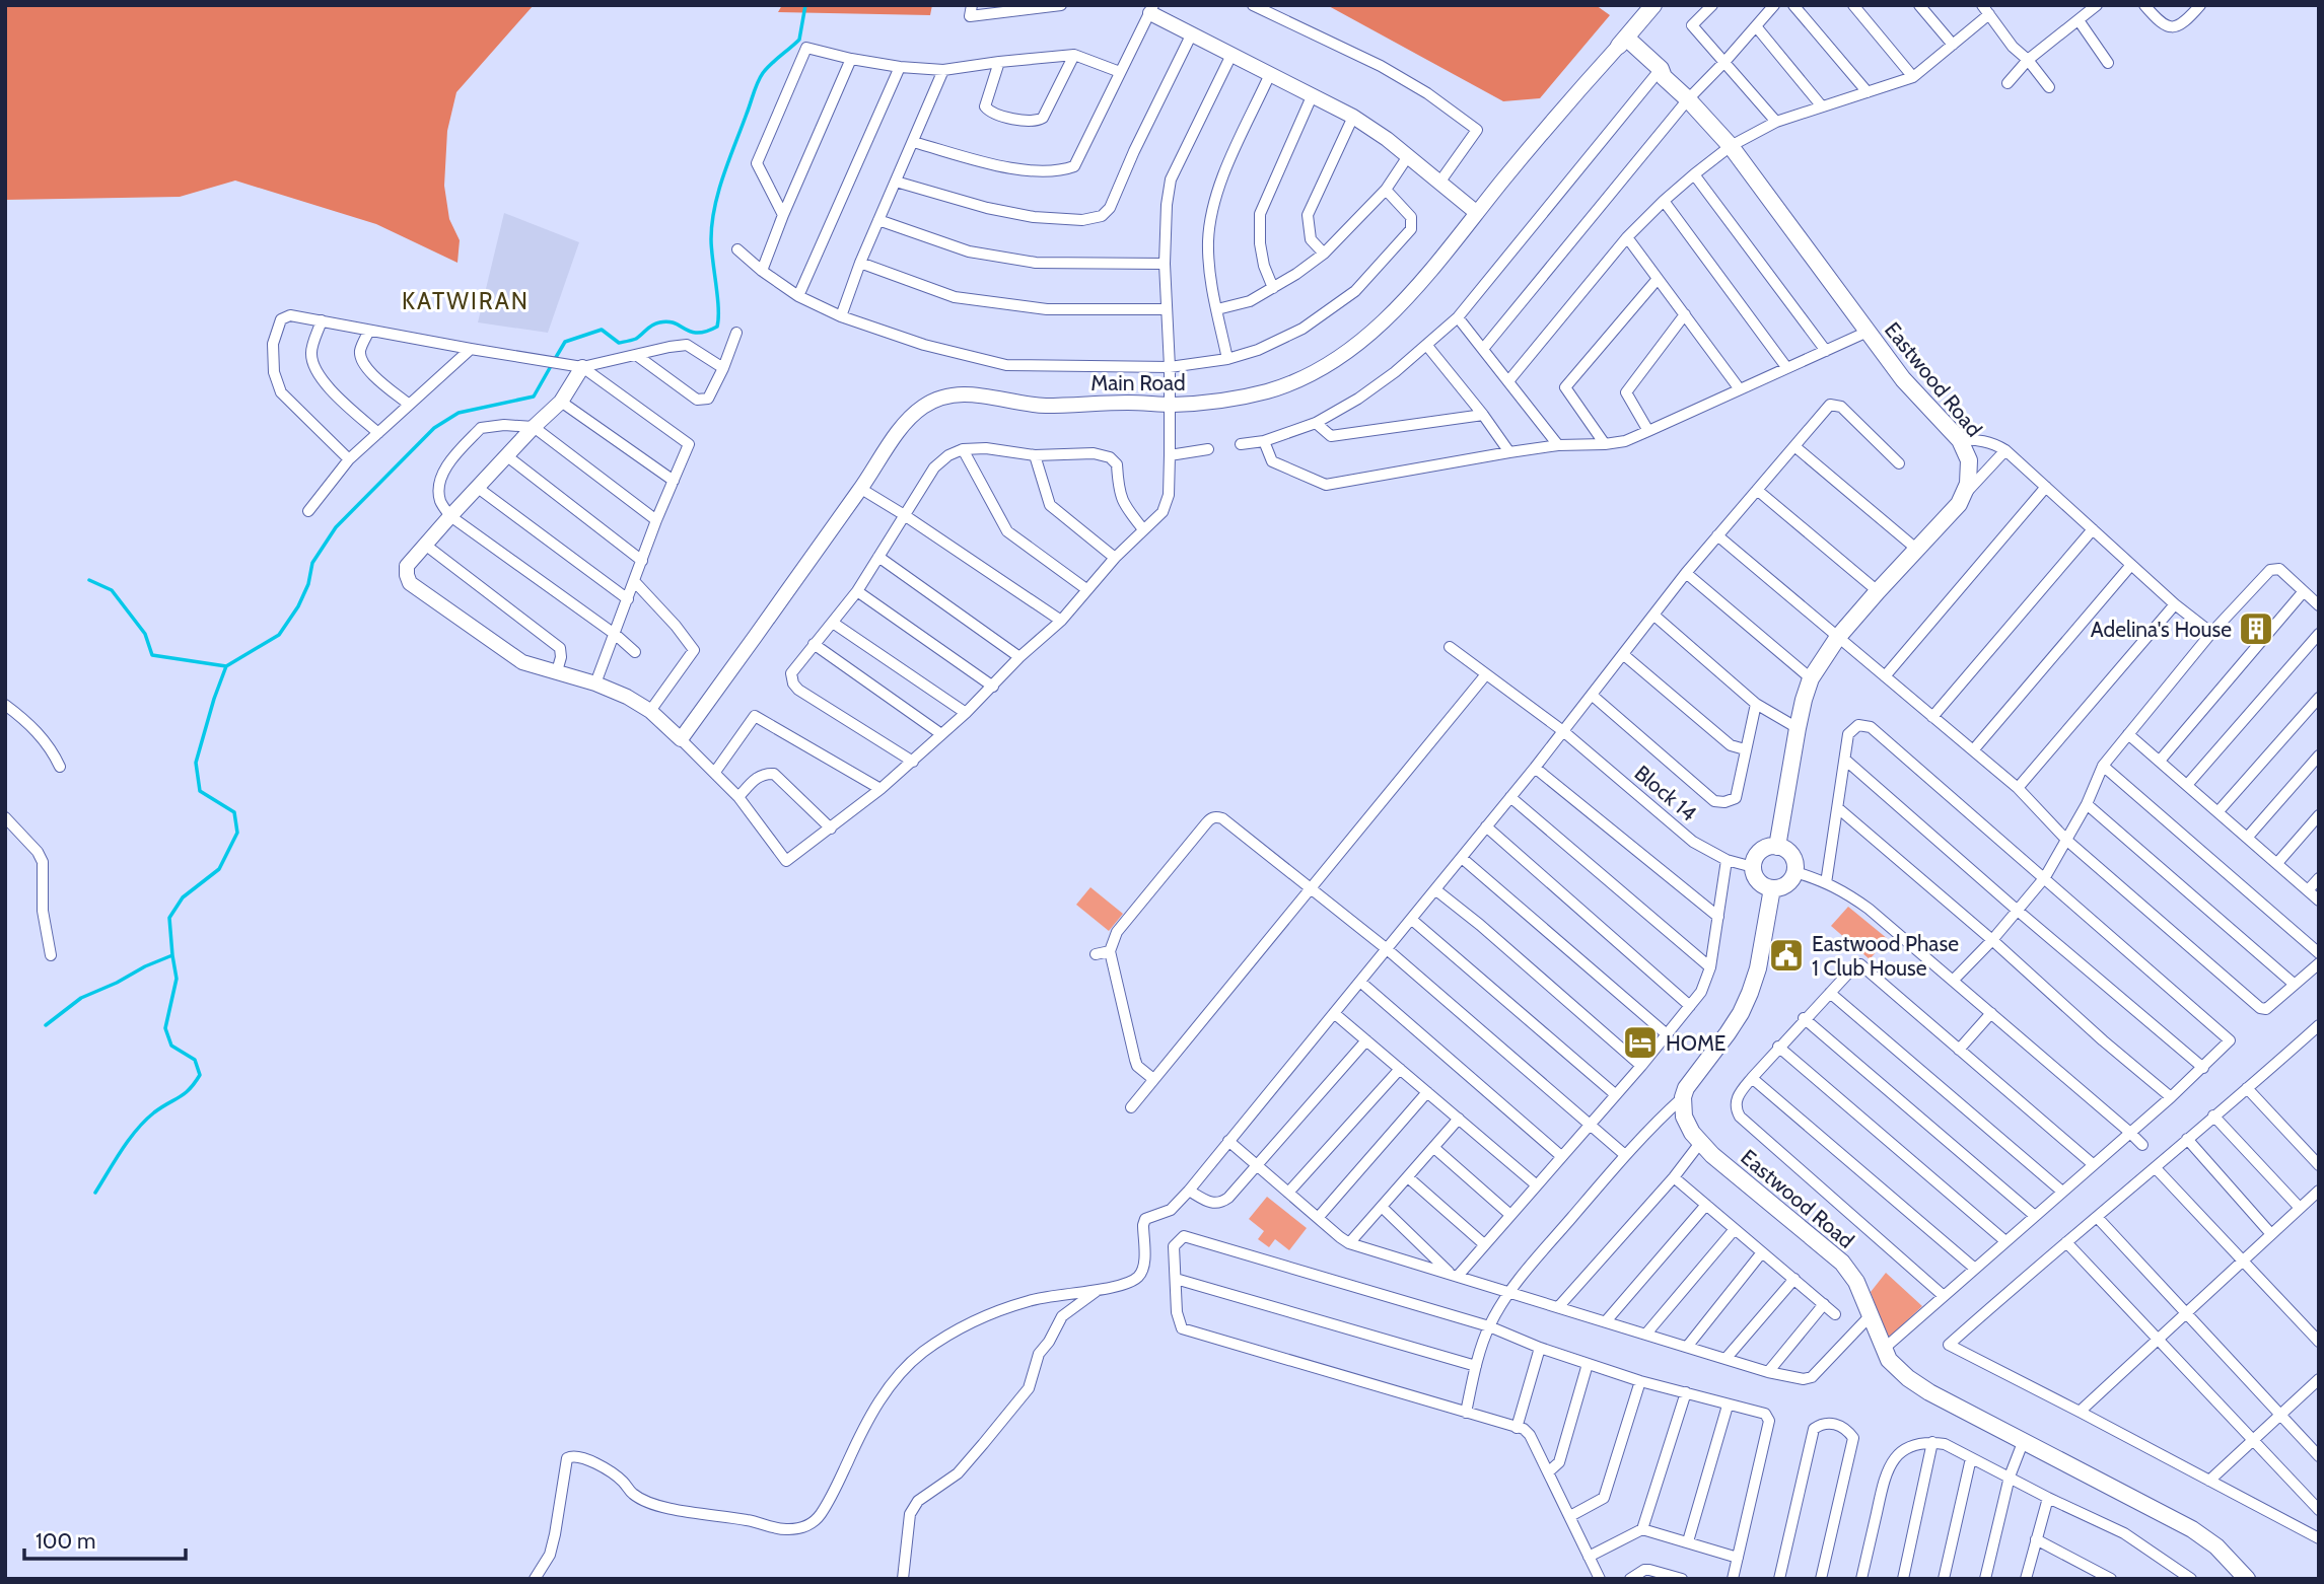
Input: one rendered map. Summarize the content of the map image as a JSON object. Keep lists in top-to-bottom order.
{
  "streets": {
    "main road": ["Eastwood Road"],
    "street": ["Main Road", "Block 14"]
  },
  "crossings": [
    ["Eastwood Road", "Main Road"]
  ],
  "districts": ["KATWIRAN"],
  "places": {
    "building": ["Adelina's House"],
    "public building": ["Eastwood Phase 1 Club House"],
    "hotel": ["HOME"]
  },
  "scale_bar": "100 m"
}
